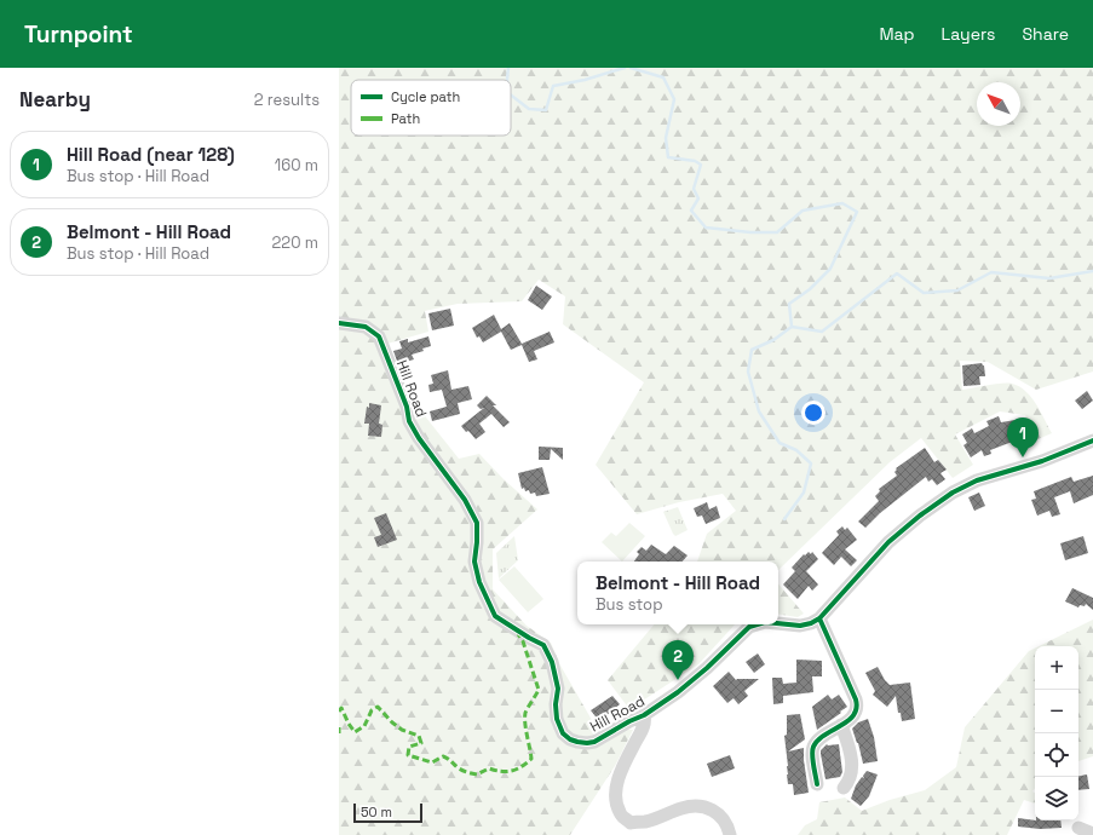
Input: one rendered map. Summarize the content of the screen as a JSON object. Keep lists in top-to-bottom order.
{
  "streets": {
    "street": ["Hill Road"]
  },
  "legend": ["Cycle path", "Path"],
  "scale_bar": "50 m",
  "north": "top left",
  "page": {
    "header": "Turnpoint",
    "nav": ["Map", "Layers", "Share"],
    "heading": ["Nearby", "2 results"],
    "list": [
      {
        "mark": "1",
        "name": "Hill Road (near 128)",
        "note": "Bus stop · Hill Road",
        "value": "160 m"
      },
      {
        "mark": "2",
        "name": "Belmont - Hill Road",
        "note": "Bus stop · Hill Road",
        "value": "220 m"
      }
    ],
    "pins": ["1", "2"],
    "popup": ["Belmont - Hill Road", "Bus stop"],
    "map_buttons": ["+", "−"],
    "scale": "50 m"
  }
}
